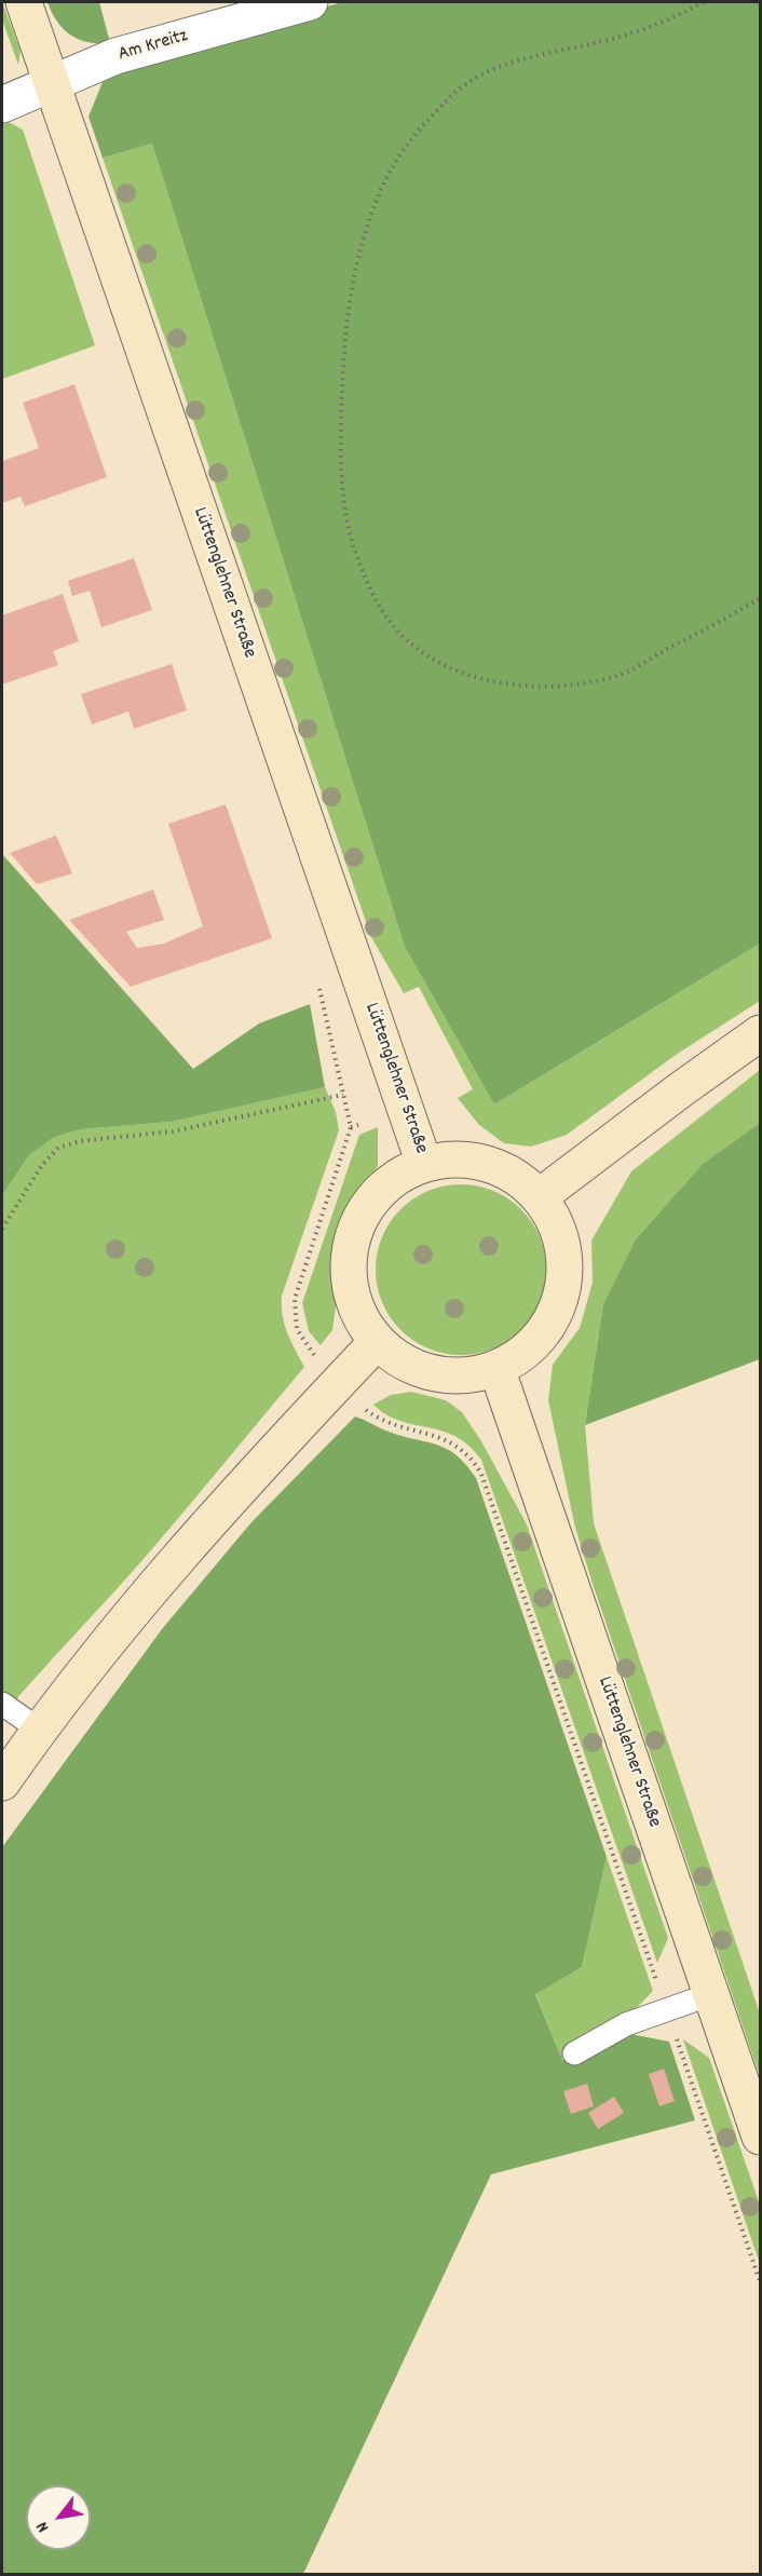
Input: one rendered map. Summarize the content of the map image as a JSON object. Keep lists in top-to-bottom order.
{
  "streets": {
    "main road": ["Lüttenglehner Straße"],
    "street": ["Am Kreitz"]
  },
  "crossings": [
    ["Am Kreitz", "Lüttenglehner Straße"]
  ],
  "north": "bottom left"
}
